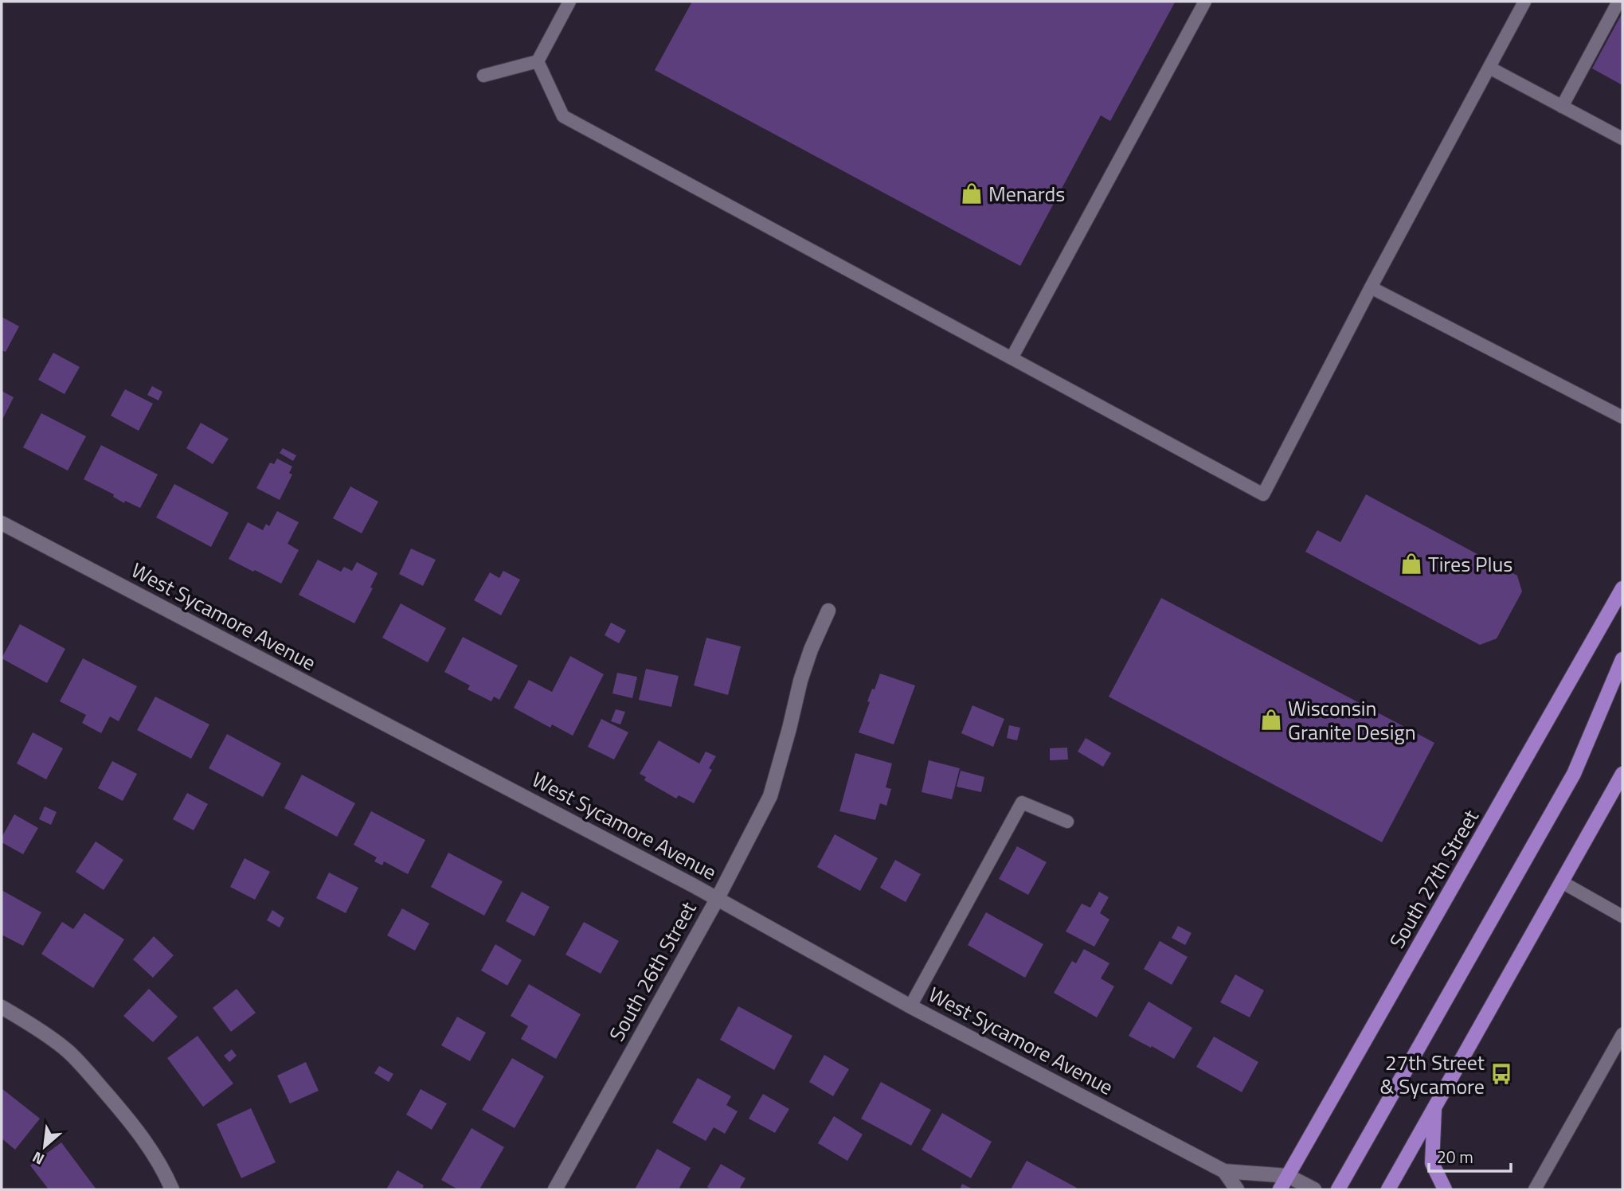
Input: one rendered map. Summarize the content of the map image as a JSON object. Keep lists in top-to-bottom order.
{
  "streets": {
    "main road": ["South 27th Street"],
    "street": ["West Sycamore Avenue", "South 26th Street"]
  },
  "crossings": [
    ["West Sycamore Avenue", "South 27th Street"],
    ["West Sycamore Avenue", "South 26th Street"]
  ],
  "places": {
    "shop": ["Menards", "Tires Plus", "Wisconsin Granite Design"],
    "bus stop": ["27th Street & Sycamore"]
  },
  "scale_bar": "20 m",
  "north": "bottom left"
}
